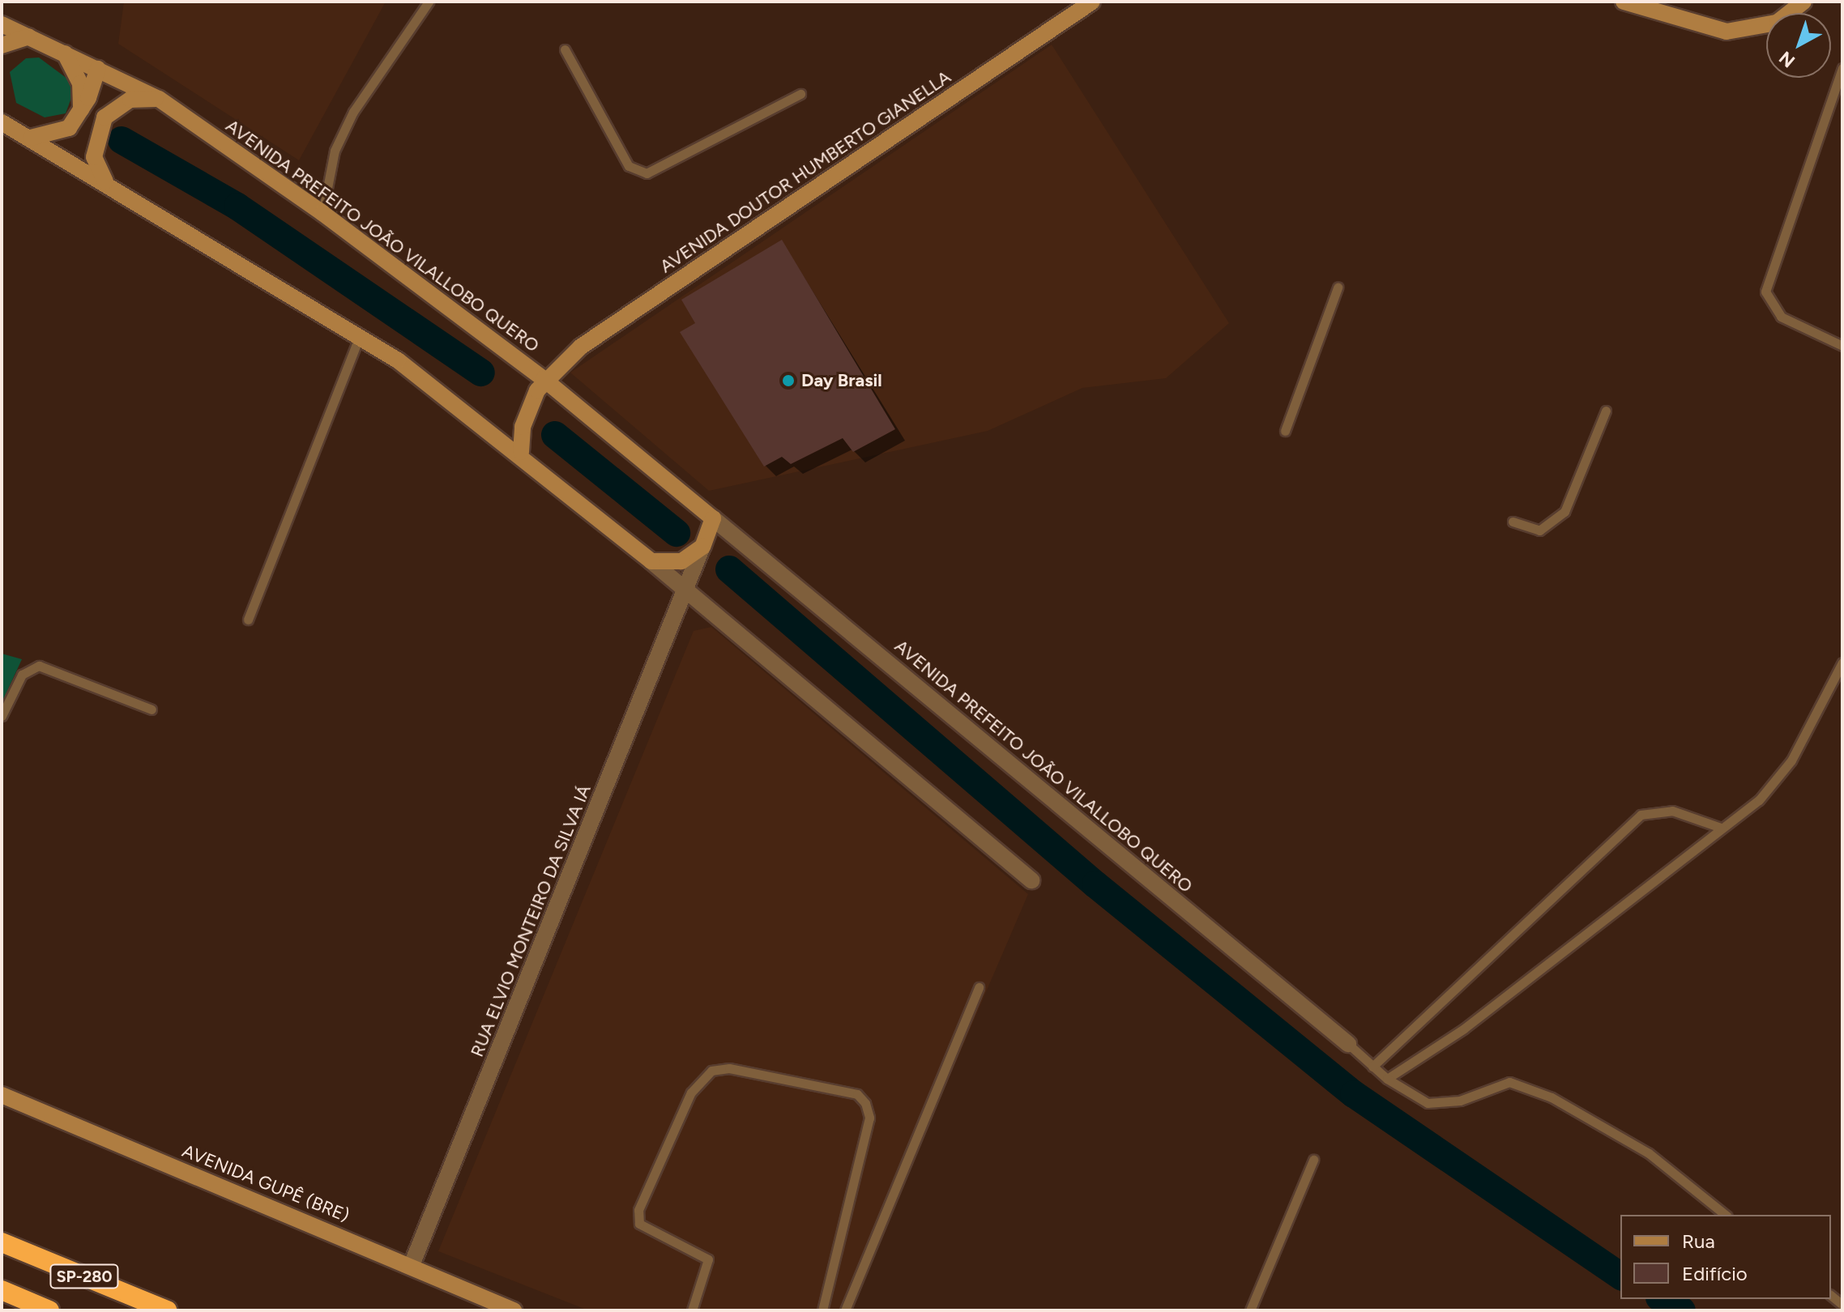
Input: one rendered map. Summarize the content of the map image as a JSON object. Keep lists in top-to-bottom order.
{
  "streets": {
    "highway": ["SP-280"],
    "main road": ["AVENIDA DOUTOR HUMBERTO GIANELLA", "AVENIDA PREFEITO JOÃO VILALLOBO QUERO", "AVENIDA GUPÊ (BRE)"],
    "street": ["RUA ELVIO MONTEIRO DA SILVA IÁ"]
  },
  "crossings": [
    ["AVENIDA DOUTOR HUMBERTO GIANELLA", "AVENIDA PREFEITO JOÃO VILALLOBO QUERO"],
    ["RUA ELVIO MONTEIRO DA SILVA IÁ", "AVENIDA GUPÊ (BRE)"]
  ],
  "places": ["Day Brasil"],
  "legend": ["Rua", "Edifício"],
  "north": "bottom left"
}
